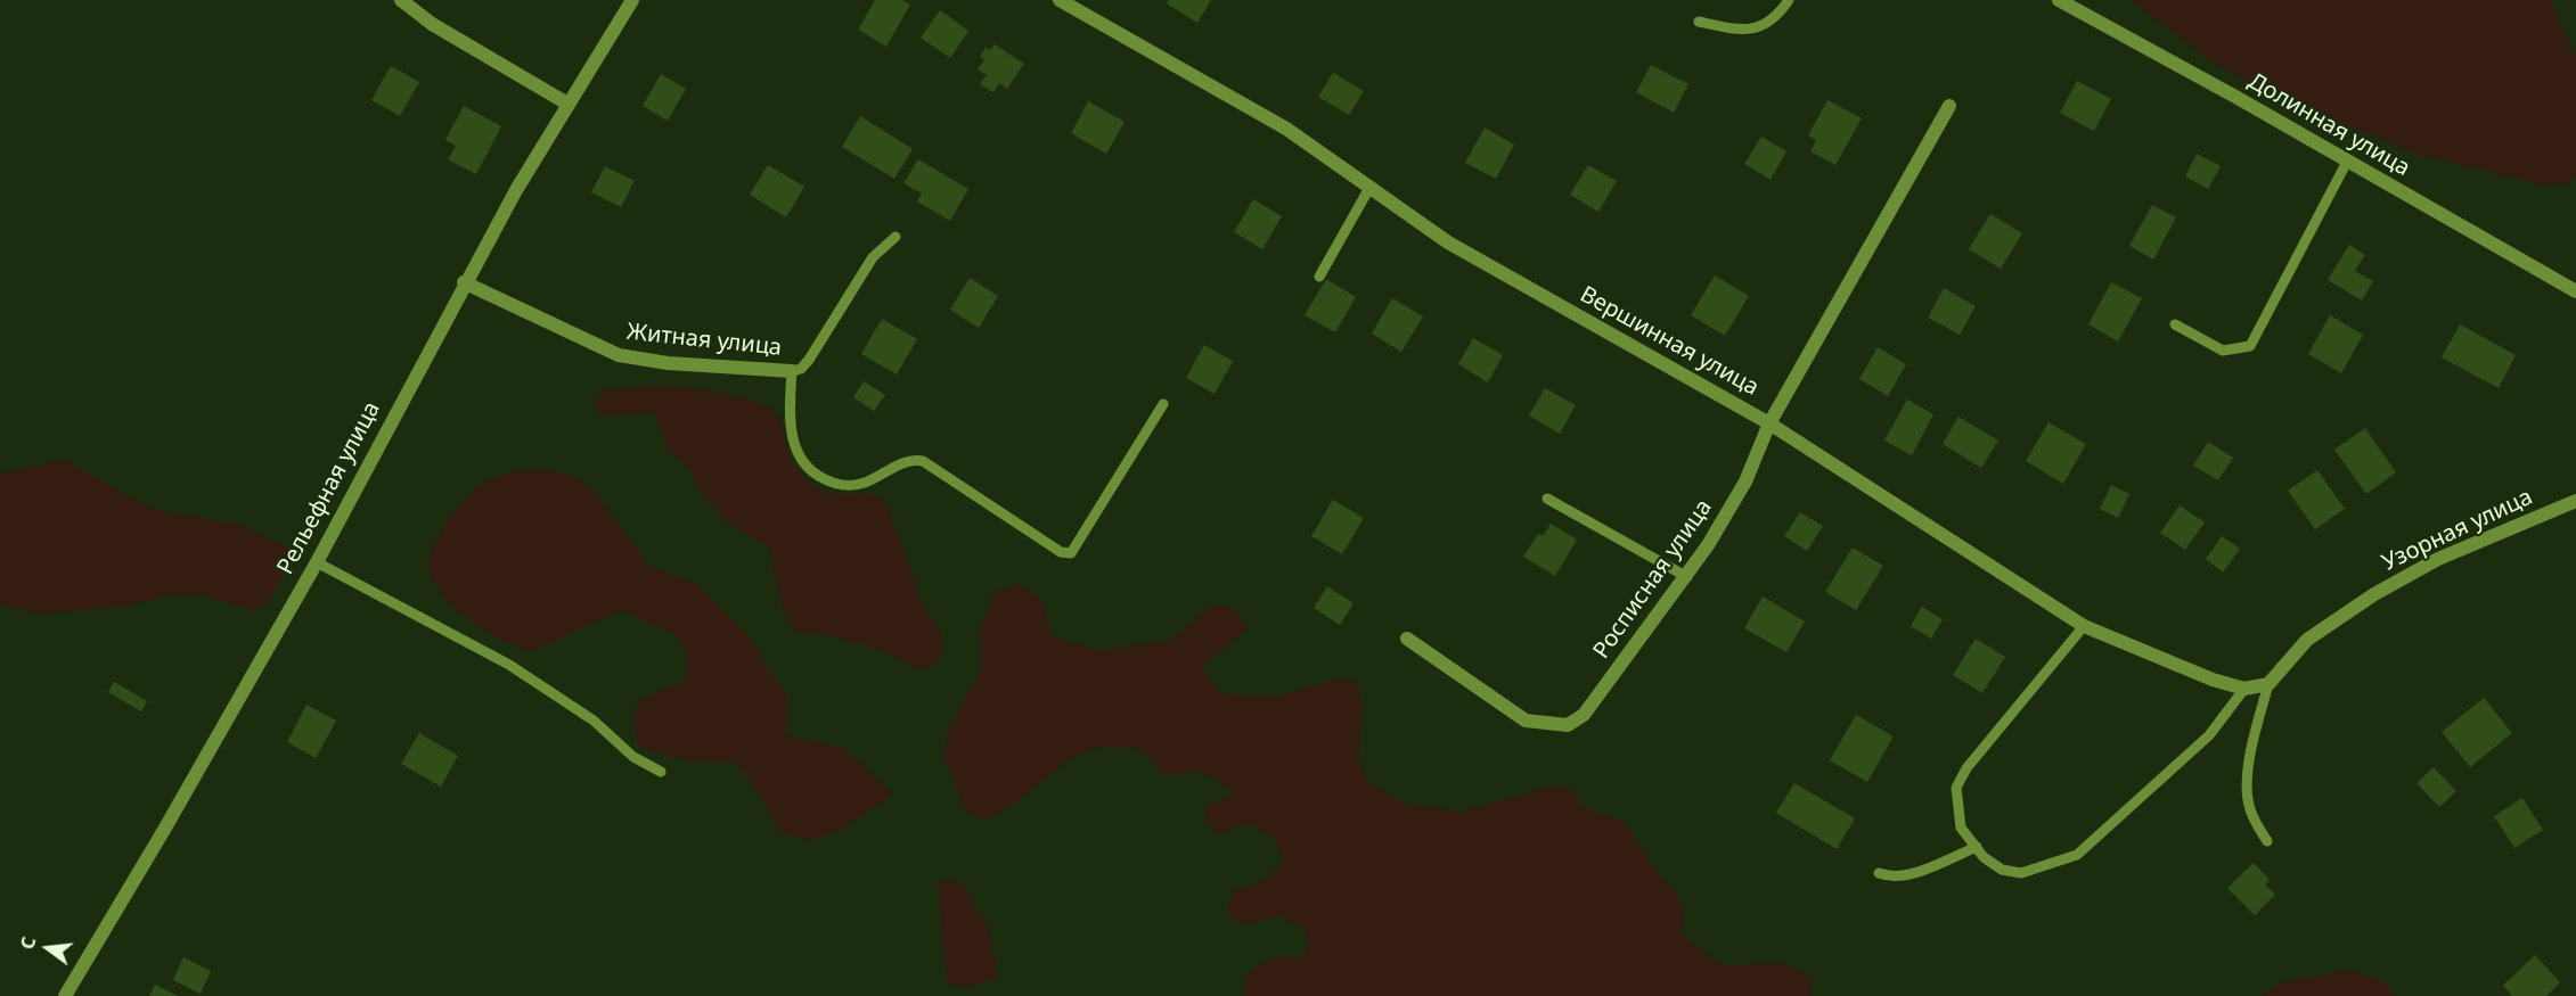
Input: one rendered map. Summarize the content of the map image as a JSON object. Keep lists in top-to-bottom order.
{
  "streets": {
    "street": [
      "Долинная улица",
      "Житная улица",
      "Вершинная улица",
      "Рельефная улица",
      "Узорная улица",
      "Росписная улица"
    ]
  },
  "crossings": [
    ["Житная улица", "Рельефная улица"],
    ["Вершинная улица", "Росписная улица"]
  ],
  "north": "left"
}
